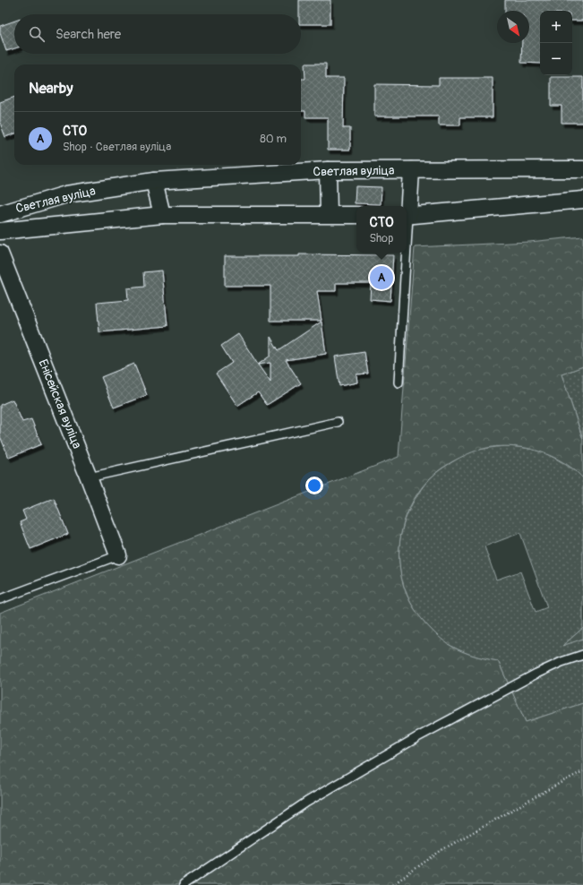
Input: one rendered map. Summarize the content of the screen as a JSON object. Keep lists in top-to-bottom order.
{
  "streets": {
    "street": ["Светлая вуліца", "Енісейская вуліца"]
  },
  "north": "bottom right",
  "page": {
    "map_buttons": ["+", "−"],
    "search": "Search here",
    "heading": "Nearby",
    "list": [
      {
        "mark": "A",
        "name": "СТО",
        "note": "Shop · Светлая вуліца",
        "value": "80 m"
      }
    ],
    "popup": ["СТО", "Shop"],
    "pins": "A"
  }
}
